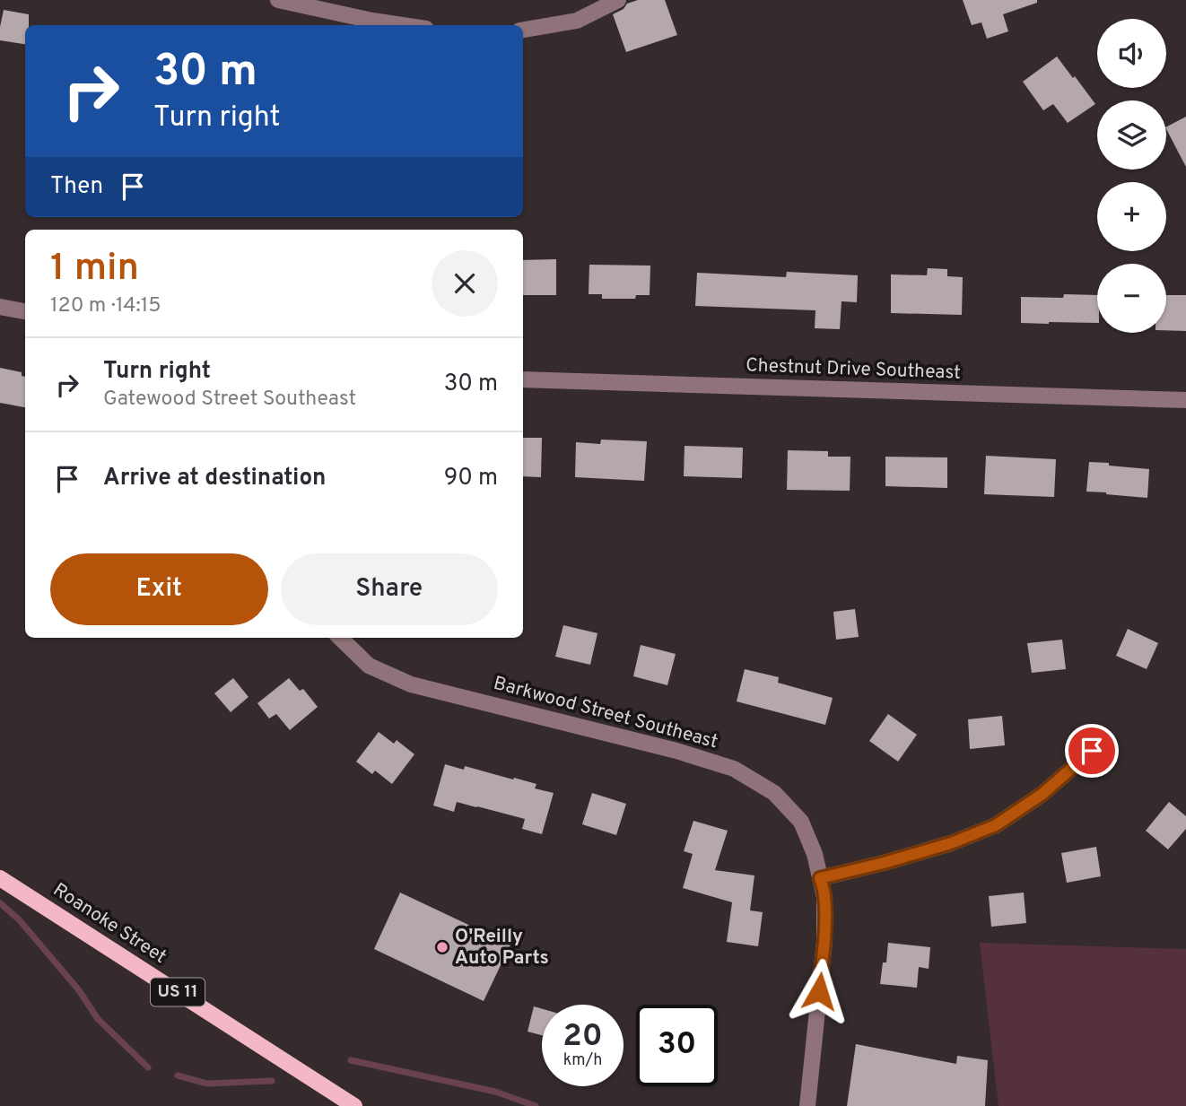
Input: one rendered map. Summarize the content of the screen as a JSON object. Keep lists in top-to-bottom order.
{
  "streets": {
    "main road": ["Roanoke Street", "US 11"],
    "street": ["Chestnut Drive Southeast", "Barkwood Street Southeast"]
  },
  "places": ["O'Reilly Auto Parts"],
  "page": {
    "map_buttons": ["+", "−"],
    "turn": ["30 m", "Turn right"],
    "then": "Then",
    "heading": ["1 min", "120 m · 14:15"],
    "list": [
      {
        "name": "Turn right",
        "note": "Gatewood Street Southeast",
        "value": "30 m"
      },
      {
        "name": "Arrive at destination",
        "value": "90 m"
      }
    ],
    "buttons": ["Exit", "Share"],
    "speed": "20 km/h",
    "limit": "30"
  }
}
